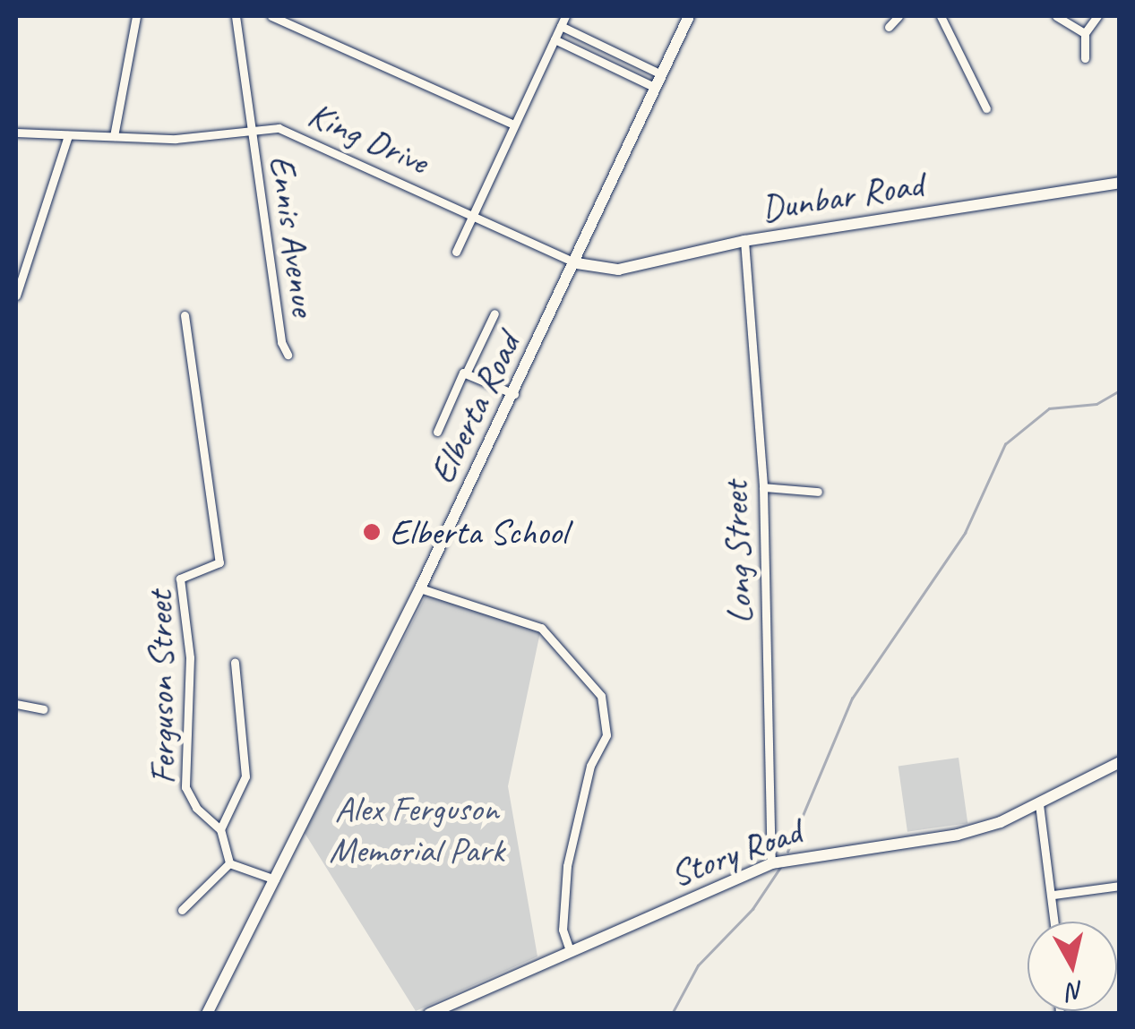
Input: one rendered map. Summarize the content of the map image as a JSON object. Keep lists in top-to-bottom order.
{
  "streets": {
    "street": [
      "King Drive",
      "Dunbar Road",
      "Ennis Avenue",
      "Elberta Road",
      "Long Street",
      "Ferguson Street",
      "Story Road"
    ]
  },
  "crossings": [
    ["King Drive", "Dunbar Road"],
    ["King Drive", "Ennis Avenue"],
    ["King Drive", "Elberta Road"],
    ["Dunbar Road", "Elberta Road"],
    ["Dunbar Road", "Long Street"],
    ["Long Street", "Story Road"]
  ],
  "parks": ["Alex Ferguson Memorial Park"],
  "places": ["Elberta School"],
  "north": "bottom"
}
